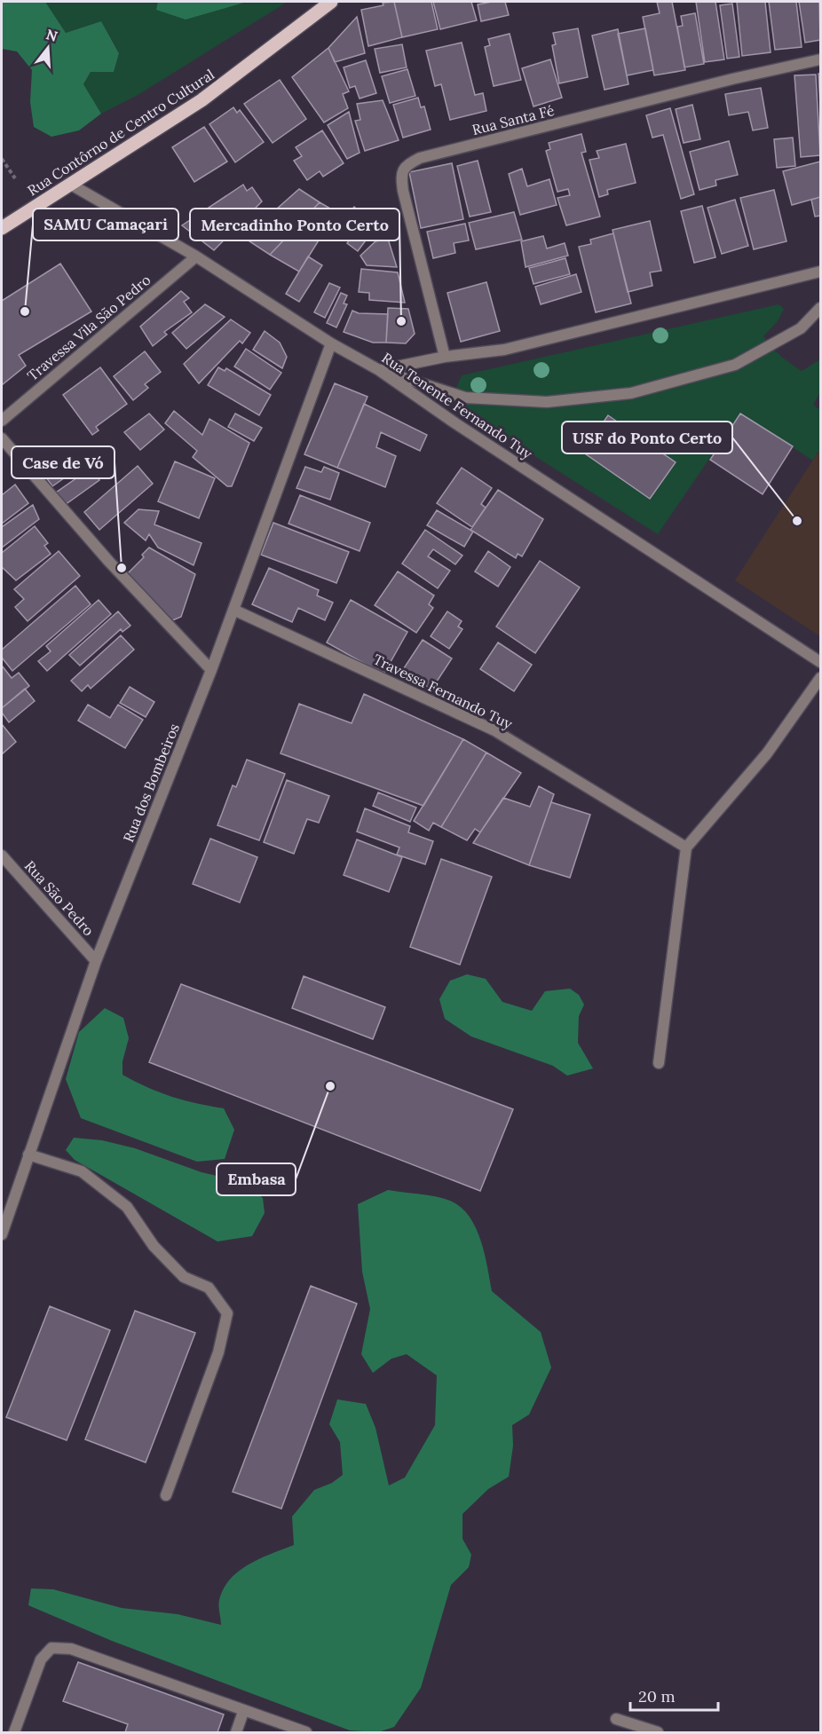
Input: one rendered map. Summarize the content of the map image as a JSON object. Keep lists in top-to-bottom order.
{
  "streets": {
    "main road": ["Rua Contôrno de Centro Cultural"],
    "street": [
      "Rua Santa Fé",
      "Travessa Vila São Pedro",
      "Rua Tenente Fernando Tuy",
      "Travessa Fernando Tuy",
      "Rua dos Bombeiros",
      "Rua São Pedro"
    ]
  },
  "crossings": [
    ["Rua Contôrno de Centro Cultural", "Rua Tenente Fernando Tuy"],
    ["Travessa Vila São Pedro", "Rua Tenente Fernando Tuy"],
    ["Rua Tenente Fernando Tuy", "Rua dos Bombeiros"],
    ["Travessa Fernando Tuy", "Rua dos Bombeiros"],
    ["Rua dos Bombeiros", "Rua São Pedro"]
  ],
  "places": [
    "SAMU Camaçari",
    "Mercadinho Ponto Certo",
    "USF do Ponto Certo",
    "Case de Vó",
    "Embasa"
  ],
  "scale_bar": "20 m",
  "north": "top"
}
